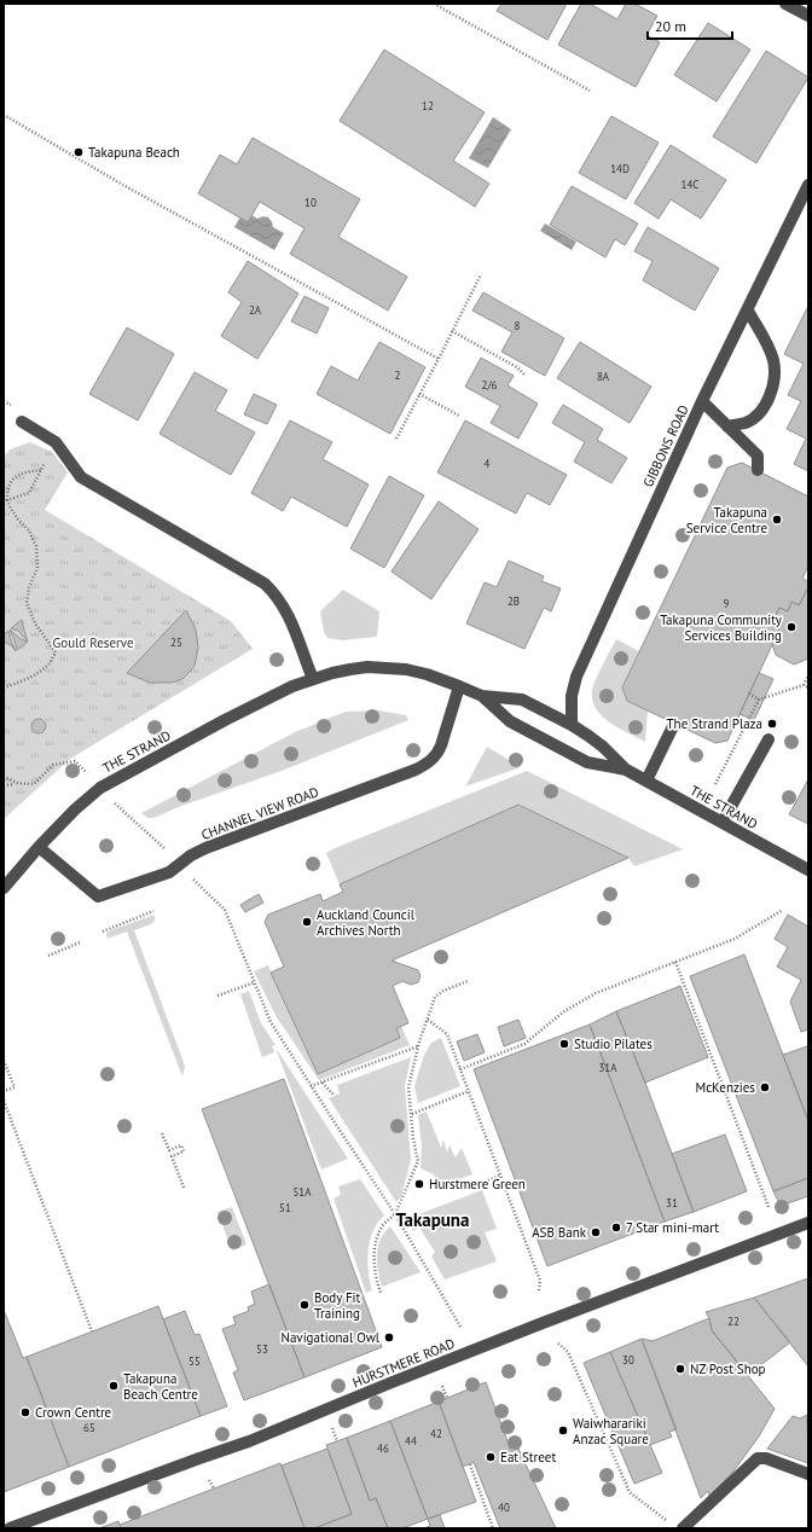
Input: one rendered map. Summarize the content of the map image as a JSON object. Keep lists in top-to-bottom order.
{
  "streets": {
    "street": [
      "GIBBONS ROAD",
      "THE STRAND",
      "CHANNEL VIEW ROAD",
      "HURSTMERE ROAD"
    ]
  },
  "crossings": [
    ["GIBBONS ROAD", "THE STRAND"],
    ["THE STRAND", "CHANNEL VIEW ROAD"]
  ],
  "districts": ["Takapuna"],
  "parks": ["Gould Reserve"],
  "places": [
    "Takapuna Beach",
    "Takapuna Service Centre",
    "Takapuna Community Services Building",
    "The Strand Plaza",
    "Auckland Council Archives North",
    "Studio Pilates",
    "McKenzies",
    "Hurstmere Green",
    "7 Star mini-mart",
    "ASB Bank",
    "Body Fit Training",
    "Navigational Owl",
    "NZ Post Shop",
    "Takapuna Beach Centre",
    "Crown Centre",
    "Waiwharariki Anzac Square",
    "Eat Street"
  ],
  "house_numbers": [
    "12",
    "14D",
    "14C",
    "10",
    "2A",
    "8",
    "2",
    "8A",
    "2/6",
    "4",
    "2B",
    "9",
    "25",
    "31A",
    "51A",
    "31",
    "51",
    "22",
    "53",
    "30",
    "55",
    "65",
    "42",
    "44",
    "46",
    "40"
  ],
  "scale_bar": "20 m"
}
